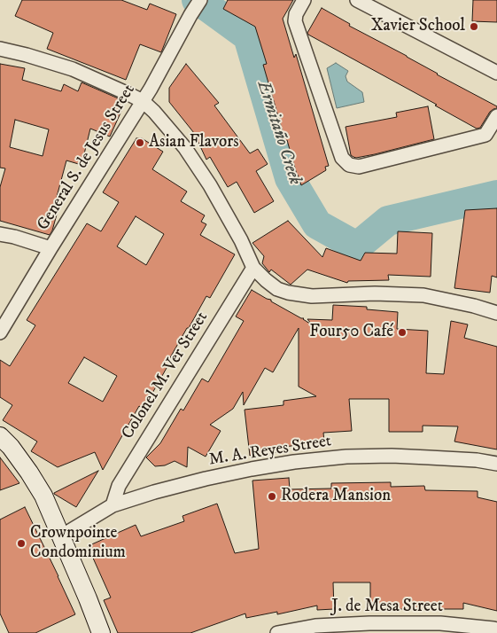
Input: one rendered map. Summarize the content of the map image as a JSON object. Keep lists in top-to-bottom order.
{
  "streets": {
    "street": [
      "General S. de Jesus Street",
      "Colonel M. Ver Street",
      "M. A. Reyes Street",
      "J. de Mesa Street"
    ]
  },
  "crossings": [
    ["Colonel M. Ver Street", "M. A. Reyes Street"]
  ],
  "water": ["Ermitaño Creek"],
  "places": [
    "Xavier School",
    "Asian Flavors",
    "Four50 Café",
    "Rodera Mansion",
    "Crownpointe Condominium"
  ]
}
